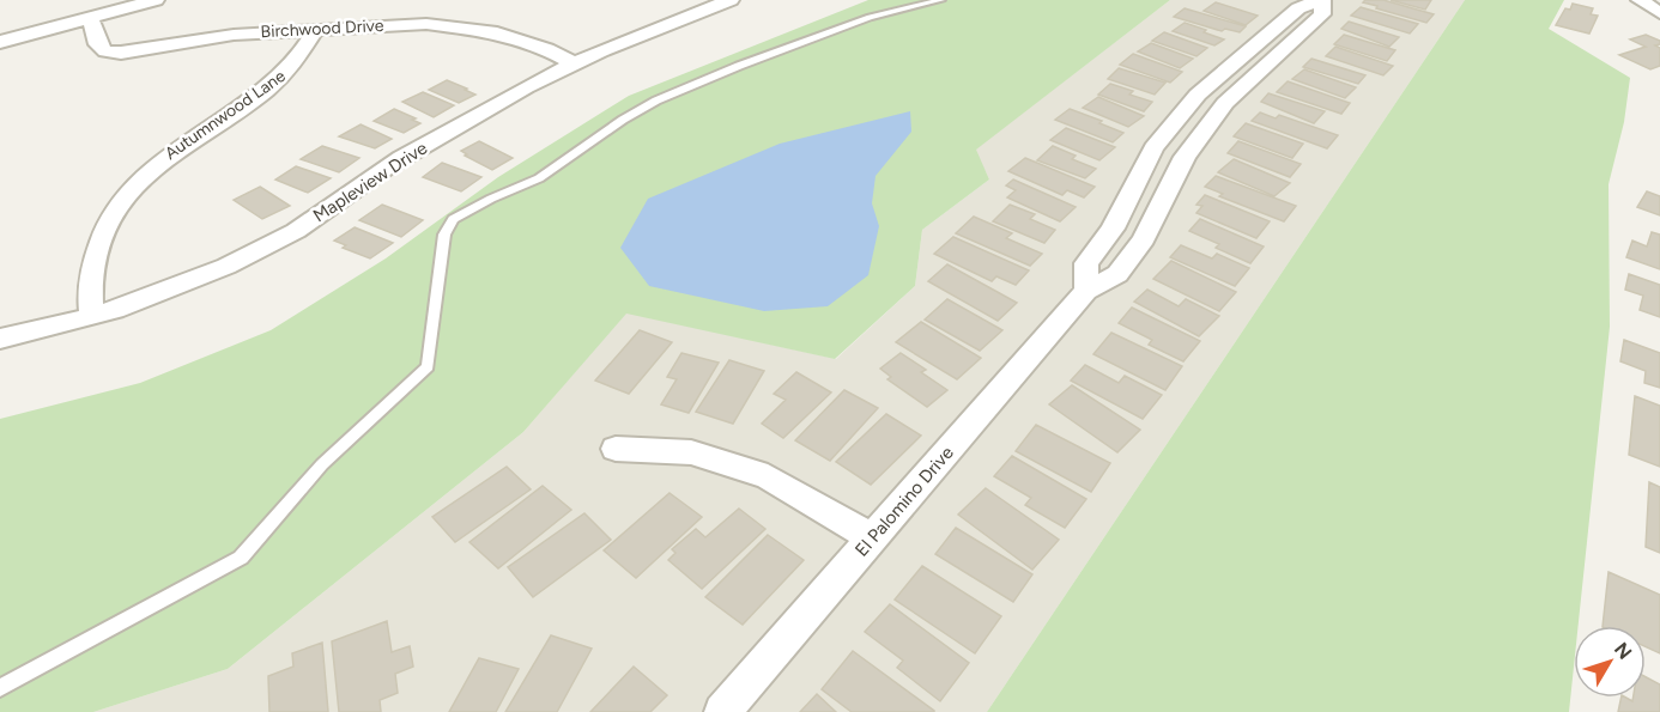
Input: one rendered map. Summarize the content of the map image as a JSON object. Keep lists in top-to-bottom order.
{
  "streets": {
    "street": [
      "Birchwood Drive",
      "Autumnwood Lane",
      "Mapleview Drive",
      "El Palomino Drive"
    ]
  },
  "crossings": [
    ["Birchwood Drive", "Autumnwood Lane"],
    ["Birchwood Drive", "Mapleview Drive"],
    ["Autumnwood Lane", "Mapleview Drive"]
  ],
  "north": "top right"
}
